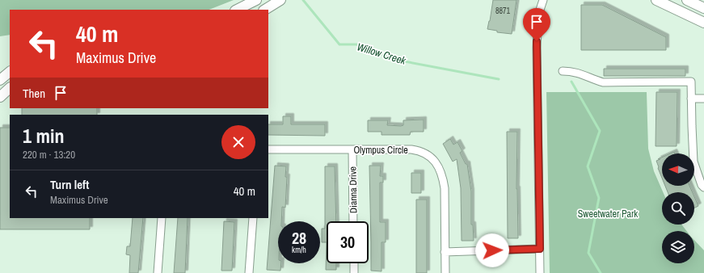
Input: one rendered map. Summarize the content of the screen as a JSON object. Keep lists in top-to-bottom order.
{
  "streets": {
    "street": ["Olympus Circle", "Dianna Drive"]
  },
  "crossings": [
    ["Olympus Circle", "Dianna Drive"]
  ],
  "water": ["Willow Creek"],
  "parks": ["Sweetwater Park"],
  "house_numbers": ["8871"],
  "north": "left",
  "page": {
    "turn": ["40 m", "Maximus Drive"],
    "then": "Then",
    "heading": ["1 min", "220 m · 13:20"],
    "list": [
      {
        "name": "Turn left",
        "note": "Maximus Drive",
        "value": "40 m"
      }
    ],
    "speed": "28 km/h",
    "limit": "30"
  }
}
